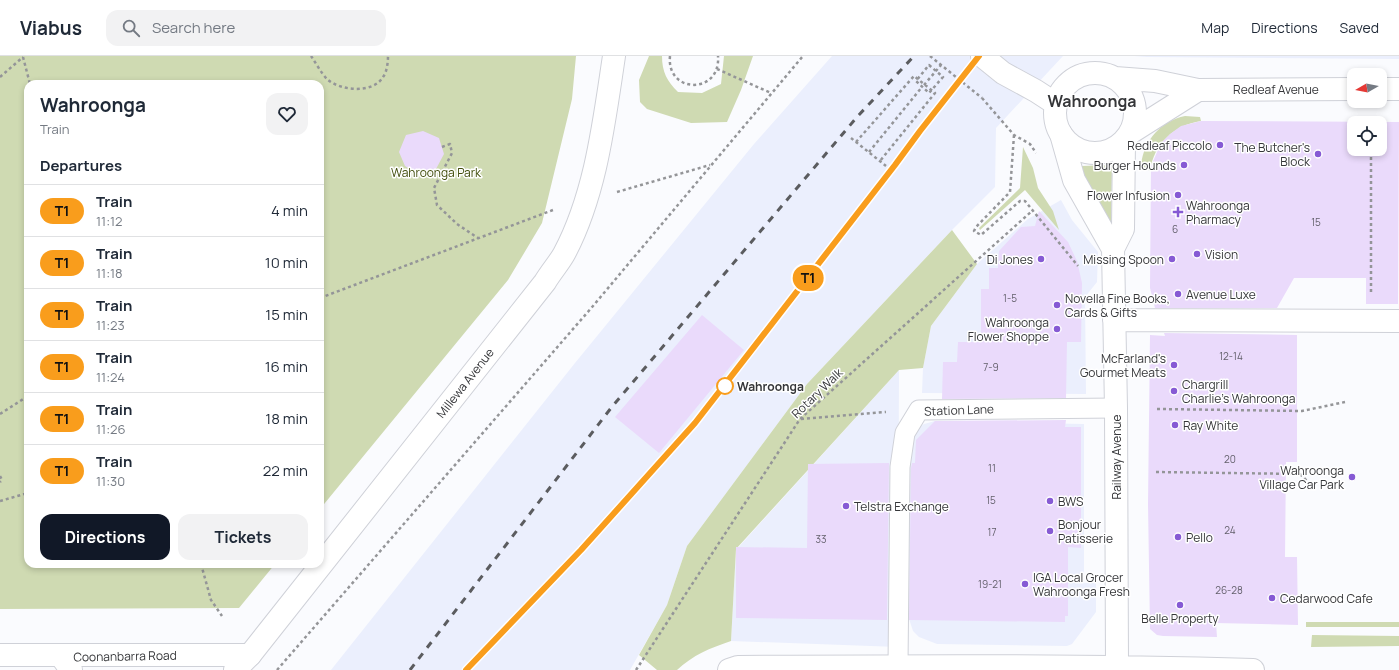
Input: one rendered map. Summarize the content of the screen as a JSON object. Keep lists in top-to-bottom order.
{
  "streets": {
    "street": [
      "Redleaf Avenue",
      "Millewa Avenue",
      "Railway Avenue",
      "Coonanbarra Road"
    ],
    "lane": ["Station Lane"],
    "path": ["Rotary Walk"]
  },
  "crossings": [
    ["Redleaf Avenue", "Railway Avenue"],
    ["Millewa Avenue", "Coonanbarra Road"],
    ["Station Lane", "Railway Avenue"]
  ],
  "districts": ["Wahroonga"],
  "parks": ["Wahroonga Park"],
  "places": {
    "other": [
      "Redleaf Piccolo",
      "The Butcher's Block",
      "Burger Hounds",
      "Flower Infusion",
      "Vision",
      "Di Jones",
      "Missing Spoon",
      "Avenue Luxe",
      "Novella Fine Books, Cards & Gifts",
      "Wahroonga Flower Shoppe",
      "McFarland's Gourmet Meats",
      "Wahroonga",
      "Chargrill Charlie's Wahroonga",
      "Ray White",
      "Wahroonga Village Car Park",
      "BWS",
      "Telstra Exchange",
      "Bonjour Patisserie",
      "Pello",
      "IGA Local Grocer Wahroonga Fresh",
      "Cedarwood Cafe",
      "Belle Property"
    ],
    "health": ["Wahroonga Pharmacy"]
  },
  "house_numbers": [
    "15",
    "6",
    "1-5",
    "12-14",
    "7-9",
    "20",
    "11",
    "15",
    "24",
    "17",
    "33",
    "19-21",
    "26-28"
  ],
  "north": "left",
  "page": {
    "header": "Viabus",
    "search": "Search here",
    "nav": ["Map", "Directions", "Saved"],
    "on_map": "T1",
    "heading": [
      ["Wahroonga", "Train"],
      "Departures"
    ],
    "list": [
      {
        "mark": "T1",
        "name": "Train",
        "note": "11:12",
        "value": "4 min"
      },
      {
        "mark": "T1",
        "name": "Train",
        "note": "11:18",
        "value": "10 min"
      },
      {
        "mark": "T1",
        "name": "Train",
        "note": "11:23",
        "value": "15 min"
      },
      {
        "mark": "T1",
        "name": "Train",
        "note": "11:24",
        "value": "16 min"
      },
      {
        "mark": "T1",
        "name": "Train",
        "note": "11:26",
        "value": "18 min"
      },
      {
        "mark": "T1",
        "name": "Train",
        "note": "11:30",
        "value": "22 min"
      }
    ],
    "buttons": ["Directions", "Tickets"]
  }
}
